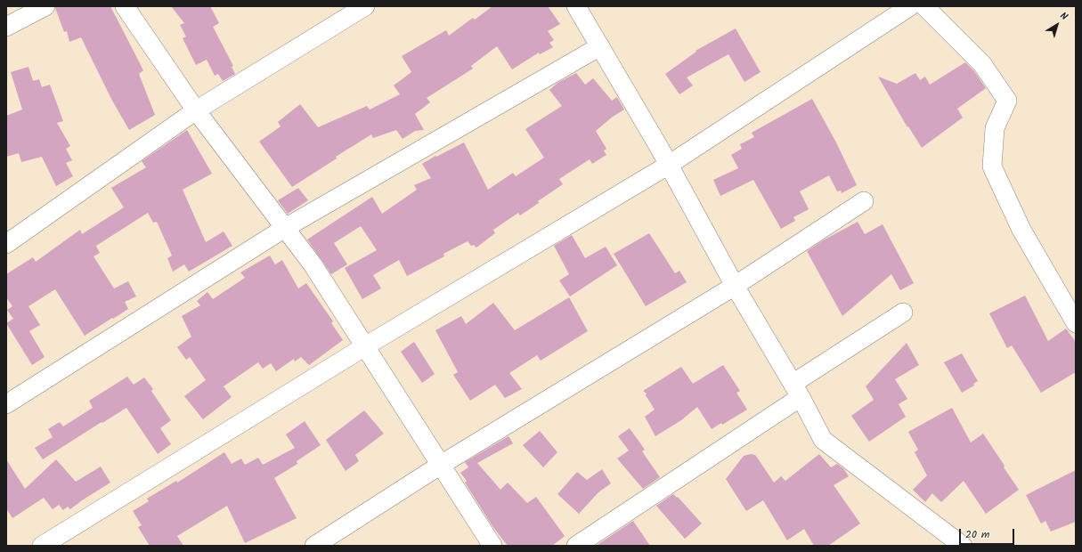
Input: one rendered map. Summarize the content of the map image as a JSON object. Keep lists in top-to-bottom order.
{
  "scale_bar": "20 m",
  "north": "top right"
}
